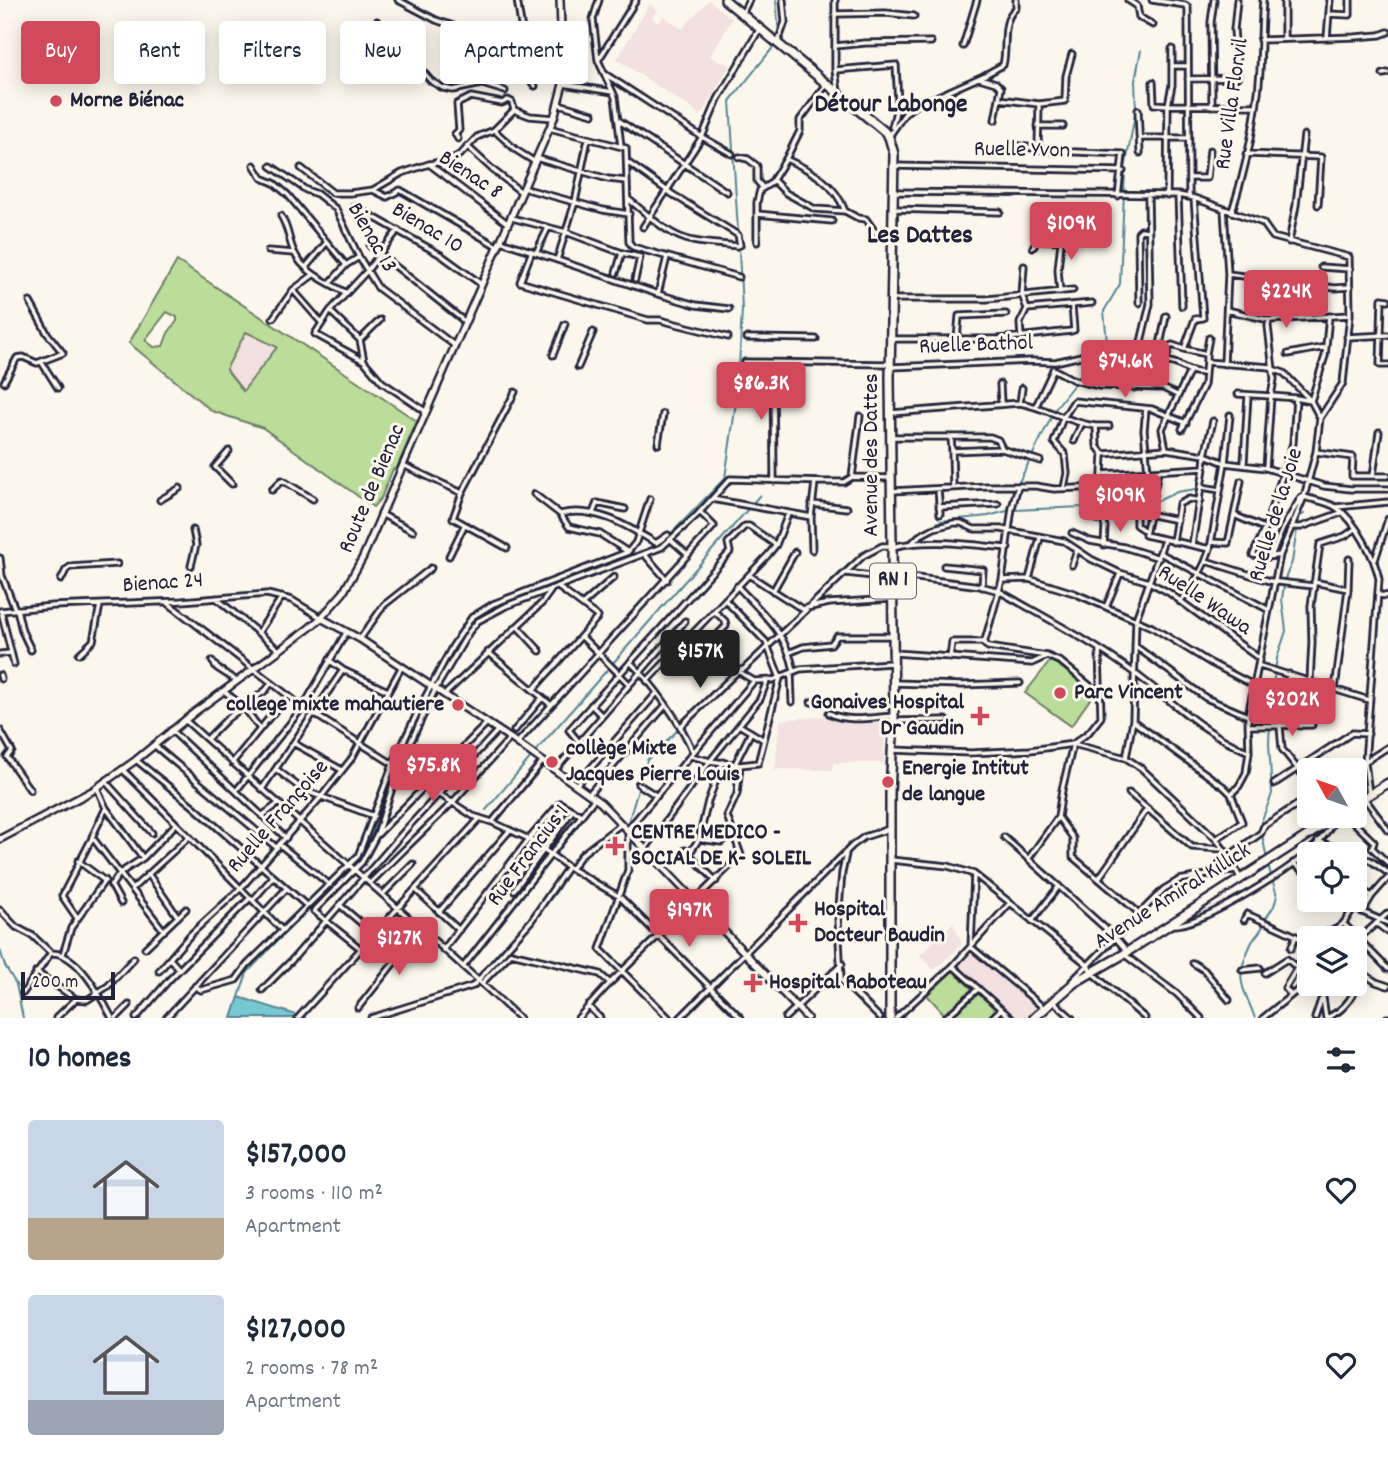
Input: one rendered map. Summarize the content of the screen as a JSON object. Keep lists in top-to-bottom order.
{
  "streets": {
    "main road": [
      "Avenue des Dattes",
      "Route de Bienac",
      "RN 1",
      "Avenue Amiral Killick"
    ],
    "street": [
      "Rue Villa Florvil",
      "Ruelle Yvon",
      "Bienac 8",
      "Bienac 10",
      "Bienac 13",
      "Ruelle Bathol",
      "Ruelle de la Joie",
      "Bienac 24",
      "Ruelle Wawa",
      "Ruelle Françoise",
      "Rue Francius 1"
    ]
  },
  "crossings": [
    ["Ruelle Yvon", "Avenue des Dattes"],
    ["Bienac 8", "Route de Bienac"],
    ["Bienac 10", "Route de Bienac"],
    ["Bienac 13", "Route de Bienac"],
    ["Ruelle Bathol", "Avenue des Dattes"],
    ["Route de Bienac", "Bienac 24"],
    ["Ruelle de la Joie", "Ruelle Wawa"]
  ],
  "districts": ["Détour Labonge", "Les Dattes"],
  "places": {
    "other": [
      "Morne Biénac",
      "Parc Vincent",
      "college mixte mahautiere",
      "collège Mixte Jacques Pierre Louis",
      "Energie Intitut de langue"
    ],
    "health": [
      "Gonaives Hospital Dr Gaudin",
      "CENTRE MEDICO - SOCIAL DE K- SOLEIL",
      "Hospital Docteur Baudin",
      "Hospital Raboteau"
    ]
  },
  "scale_bar": "200 m",
  "north": "top left",
  "page": {
    "chip": [
      "Buy",
      "Rent",
      "Filters",
      "New",
      "Apartment"
    ],
    "price": [
      "$109K",
      "$224K",
      "$74.6K",
      "$86.3K",
      "$109K",
      "$157K",
      "$202K",
      "$75.8K",
      "$197K",
      "$127K"
    ],
    "scale": "200 m",
    "heading": "10 homes",
    "list": [
      {
        "name": "$157,000",
        "note": "3 rooms · 110 m² · Apartment"
      },
      {
        "name": "$127,000",
        "note": "2 rooms · 78 m² · Apartment"
      }
    ]
  }
}
